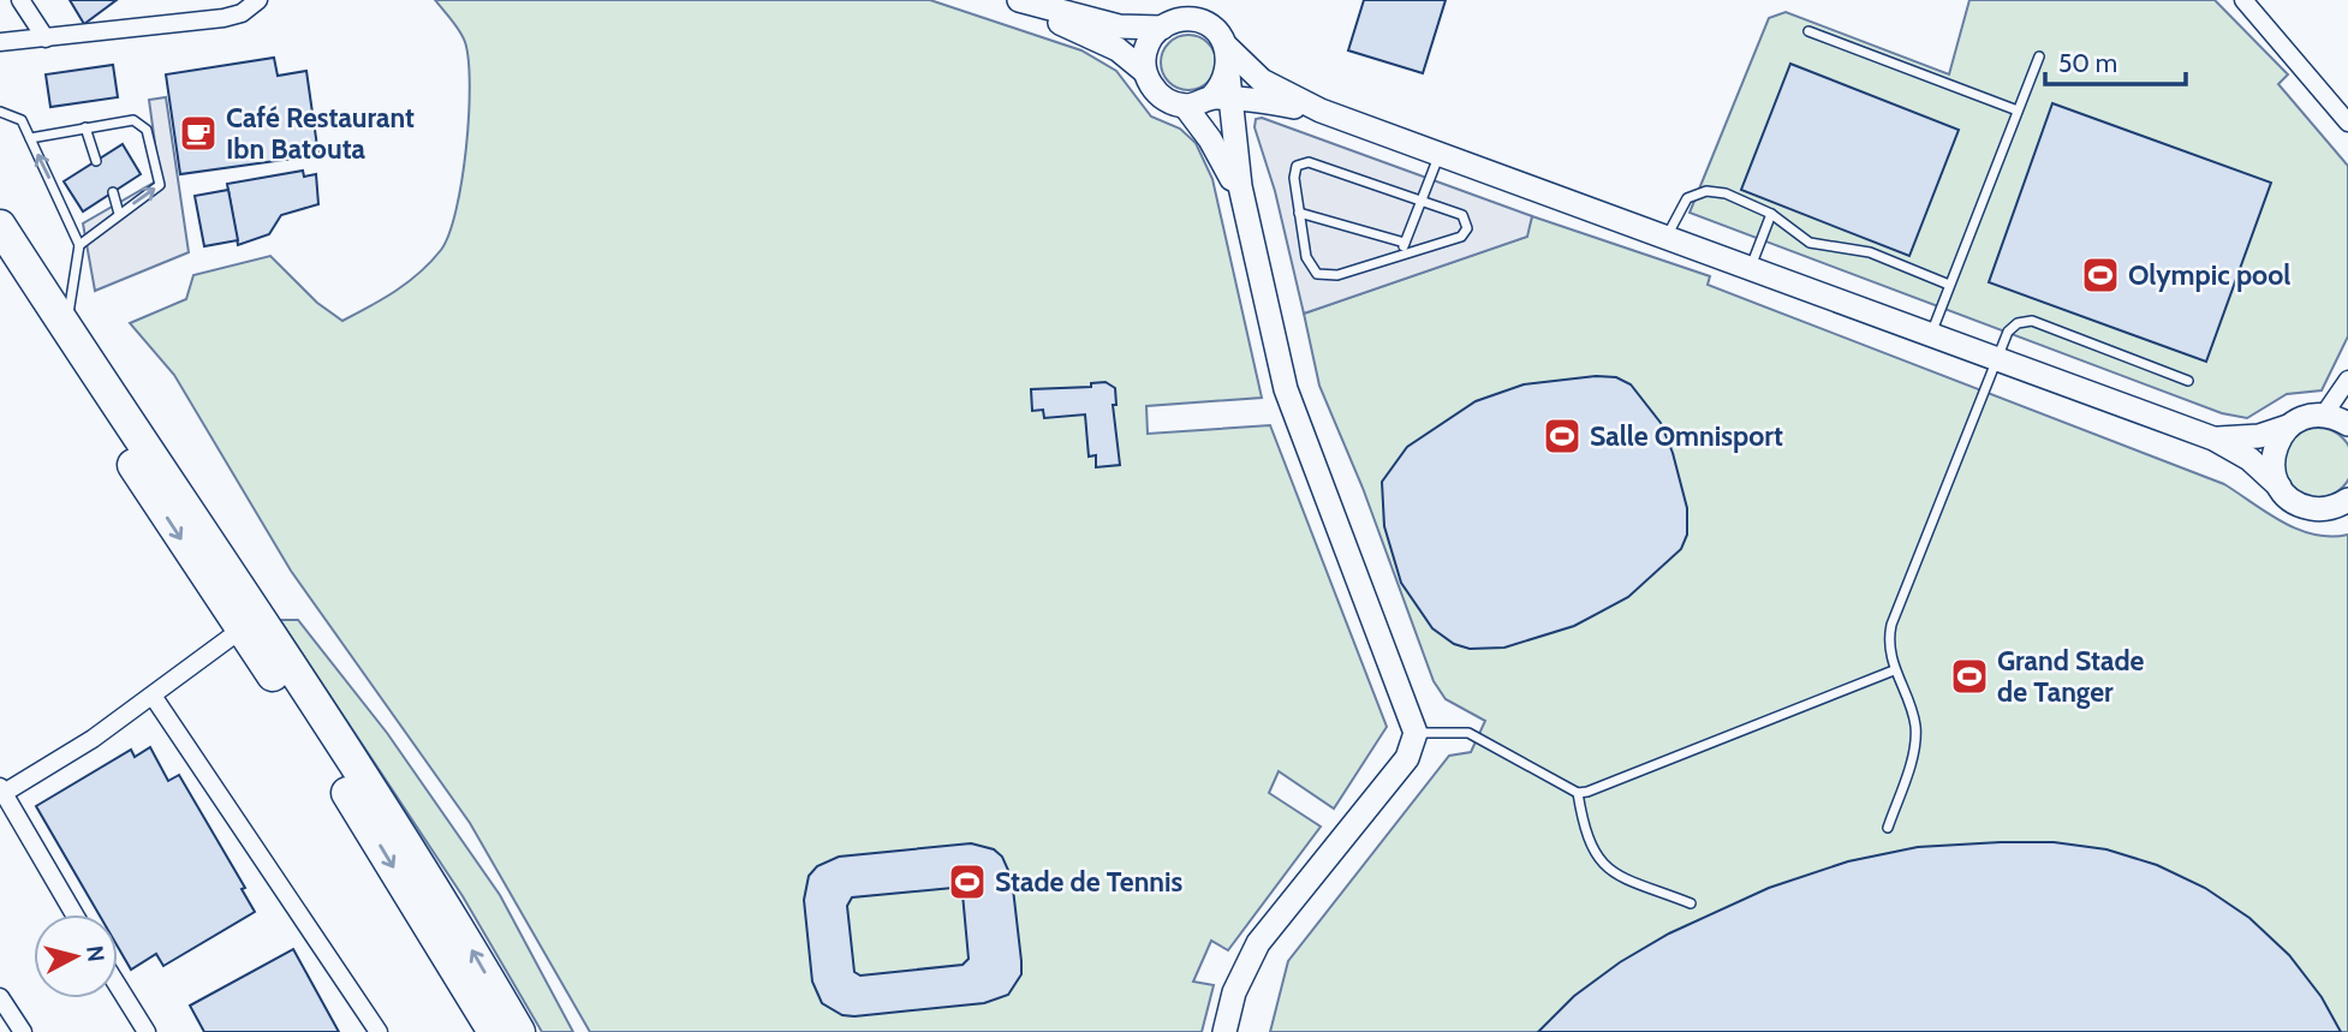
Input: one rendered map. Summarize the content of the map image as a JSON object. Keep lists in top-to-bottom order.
{
  "places": {
    "cafe": ["Café Restaurant Ibn Batouta"],
    "sports": [
      "Olympic pool",
      "Salle Omnisport",
      "Grand Stade de Tanger",
      "Stade de Tennis"
    ]
  },
  "scale_bar": "50 m",
  "north": "right"
}
